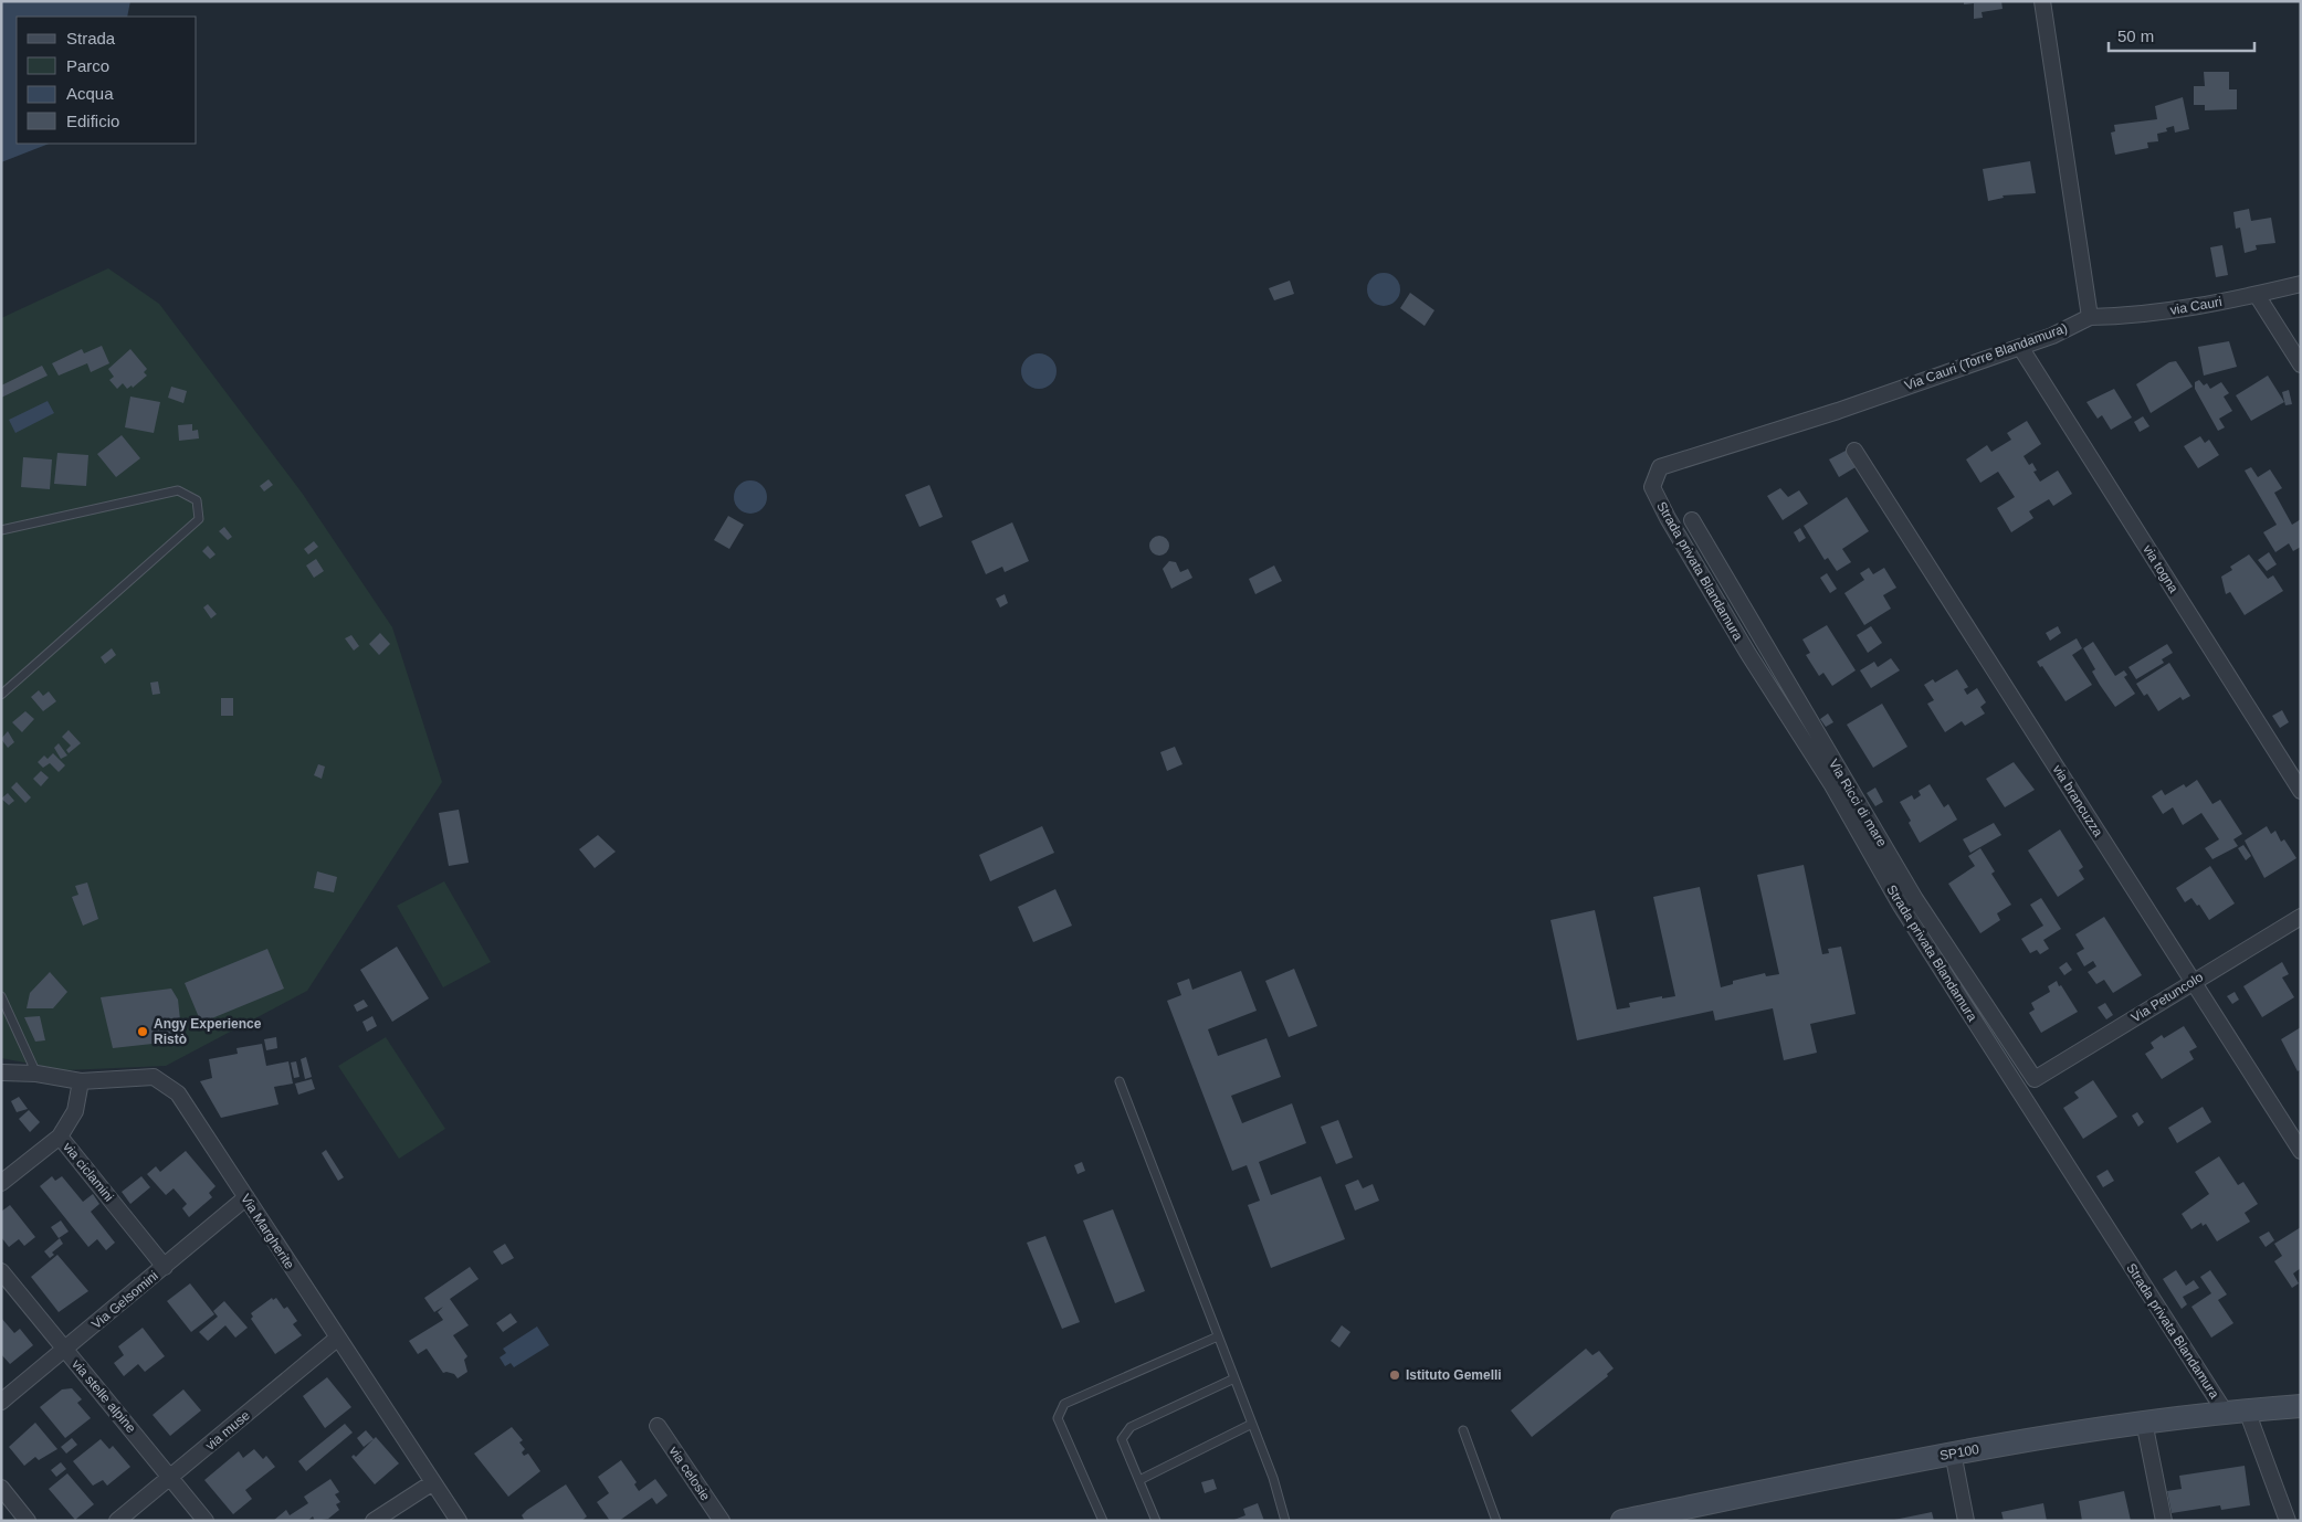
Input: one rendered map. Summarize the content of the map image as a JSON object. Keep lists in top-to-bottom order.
{
  "streets": {
    "main road": ["SP100"],
    "street": [
      "via Cauri",
      "Via Cauri (Torre Blandamura)",
      "via togna",
      "Strada privata Blandamura",
      "via brancuzza",
      "Via Ricci di mare",
      "Via Petuncolo",
      "via ciclamini",
      "Via Margherite",
      "Via Gelsomini",
      "via stelle alpine",
      "via muse",
      "via celosie"
    ]
  },
  "crossings": [
    ["via Cauri", "Via Cauri (Torre Blandamura)"],
    ["Via Cauri (Torre Blandamura)", "via togna"],
    ["Via Cauri (Torre Blandamura)", "Strada privata Blandamura"],
    ["Strada privata Blandamura", "Via Ricci di mare"],
    ["Strada privata Blandamura", "SP100"],
    ["via brancuzza", "Via Petuncolo"],
    ["Via Ricci di mare", "Via Petuncolo"],
    ["via ciclamini", "Via Gelsomini"],
    ["Via Margherite", "Via Gelsomini"],
    ["Via Margherite", "via muse"],
    ["Via Gelsomini", "via stelle alpine"],
    ["via stelle alpine", "via muse"]
  ],
  "places": ["Angy Experience Ristò", "Istituto Gemelli"],
  "legend": [
    "Strada",
    "Parco",
    "Acqua",
    "Edificio"
  ],
  "scale_bar": "50 m"
}
